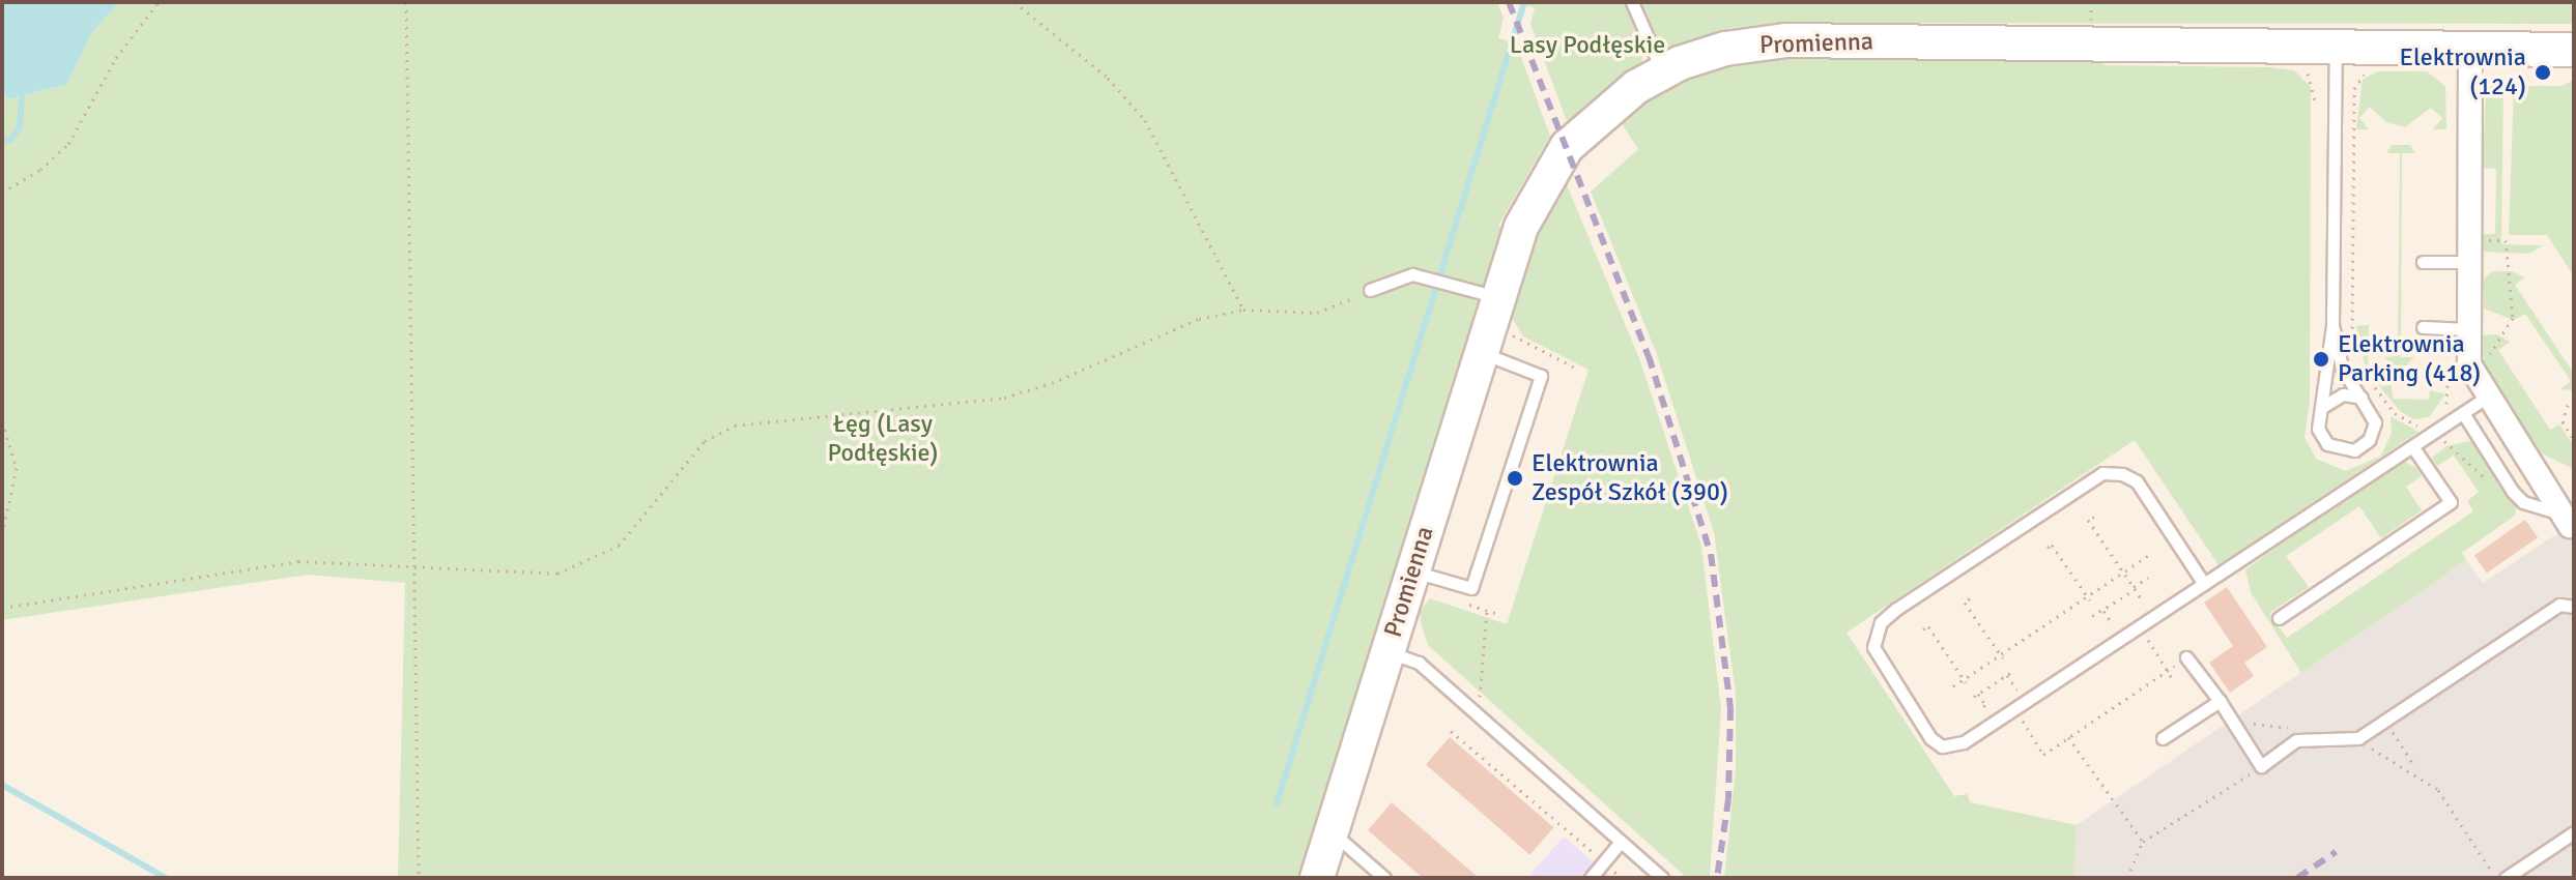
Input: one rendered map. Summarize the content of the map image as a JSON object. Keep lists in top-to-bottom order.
{
  "streets": {
    "street": ["Promienna"]
  },
  "parks": ["Lasy Podłęskie", "Łęg (Lasy Podłęskie)"],
  "places": ["Elektrownia (124)", "Elektrownia Parking (418)", "Elektrownia Zespół Szkół (390)"]
}
